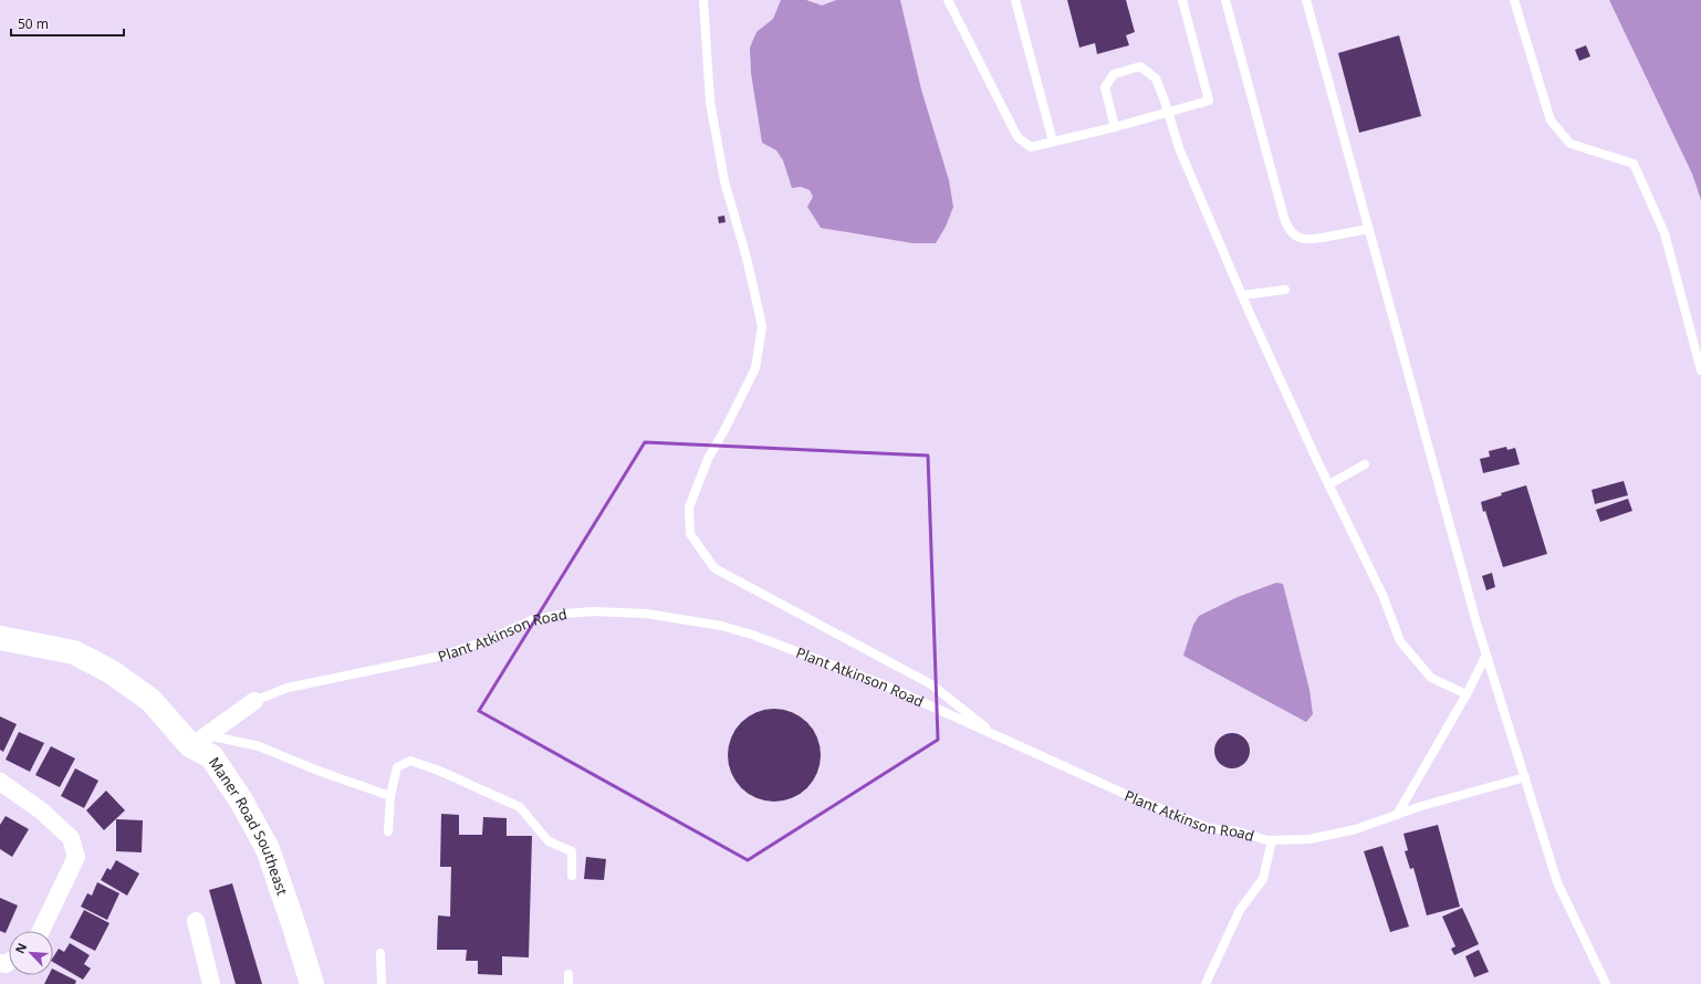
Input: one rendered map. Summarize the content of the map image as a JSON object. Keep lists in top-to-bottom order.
{
  "streets": {
    "street": ["Plant Atkinson Road", "Maner Road Southeast"]
  },
  "crossings": [
    ["Plant Atkinson Road", "Maner Road Southeast"]
  ],
  "scale_bar": "50 m",
  "north": "top left"
}
